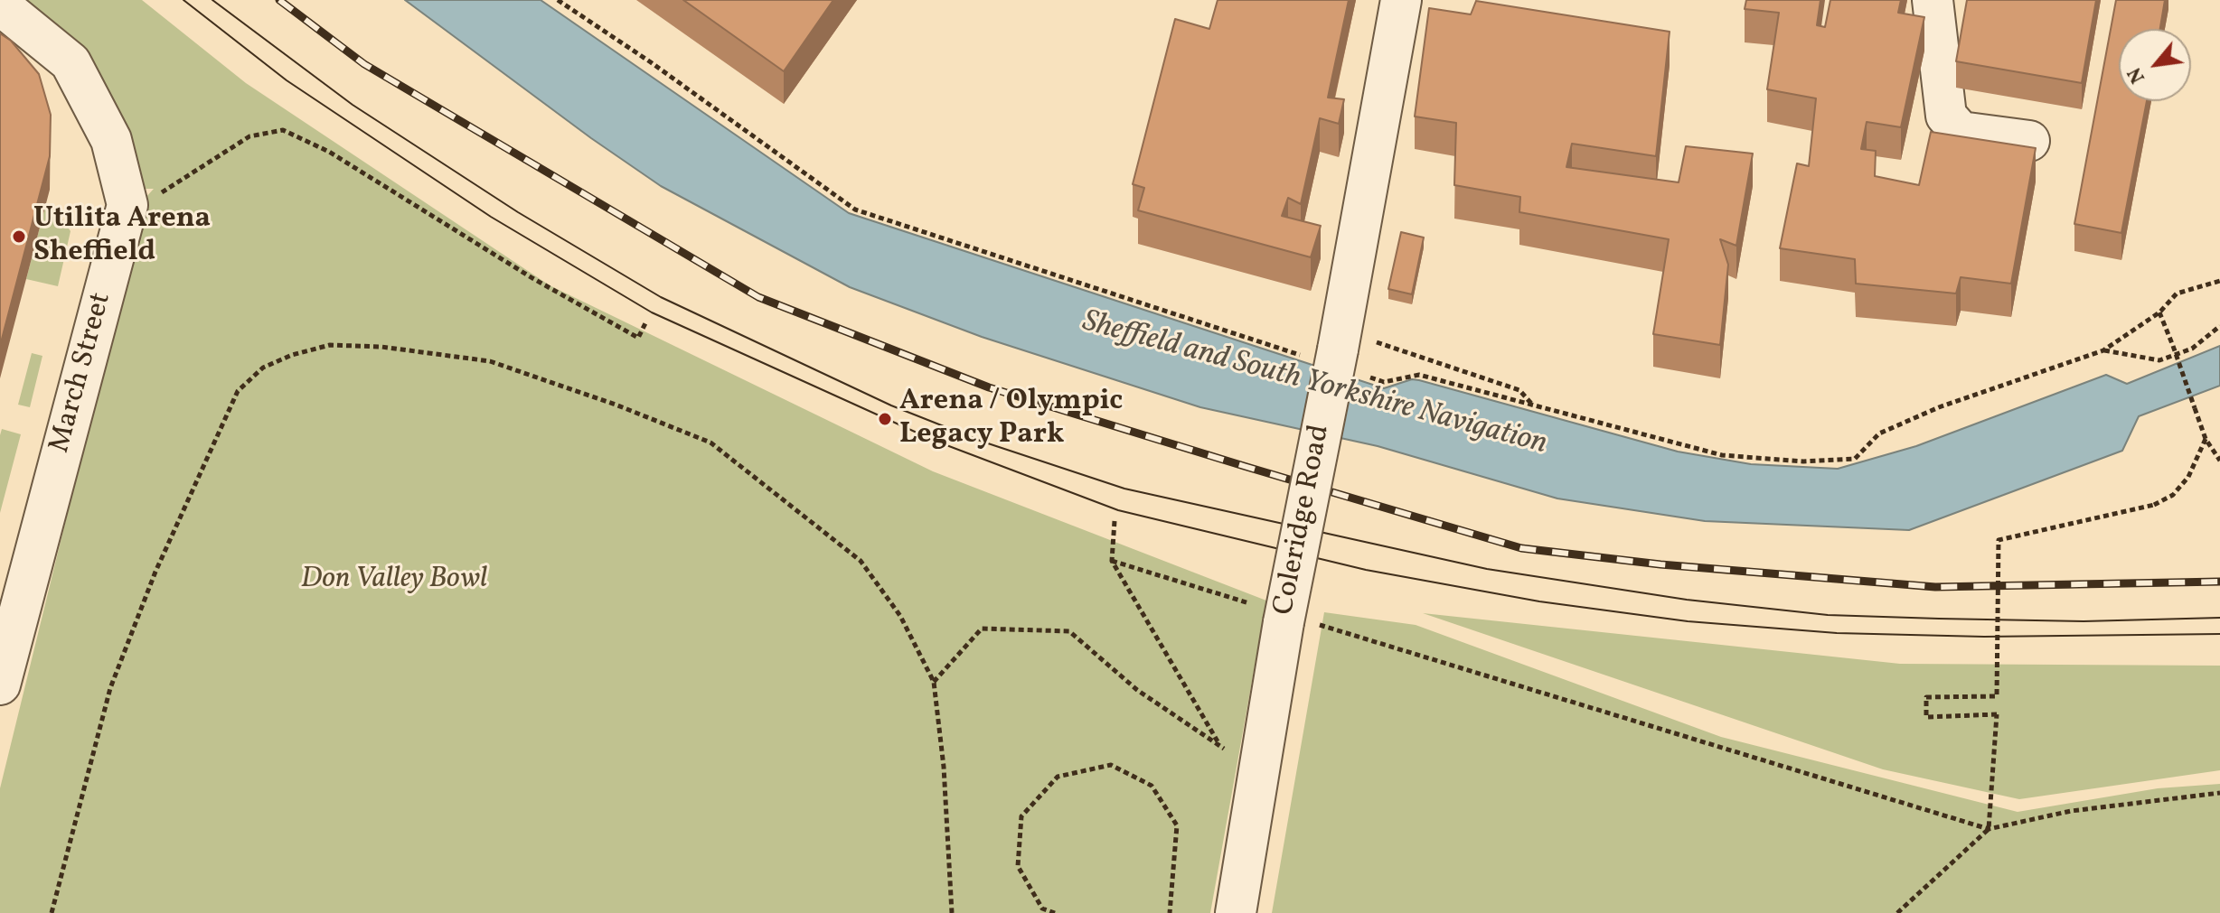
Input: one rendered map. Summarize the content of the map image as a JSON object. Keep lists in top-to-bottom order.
{
  "streets": {
    "street": ["March Street", "Coleridge Road"]
  },
  "water": ["Sheffield and South Yorkshire Navigation"],
  "parks": ["Don Valley Bowl"],
  "places": ["Utilita Arena Sheffield", "Arena / Olympic Legacy Park"],
  "north": "bottom left"
}
